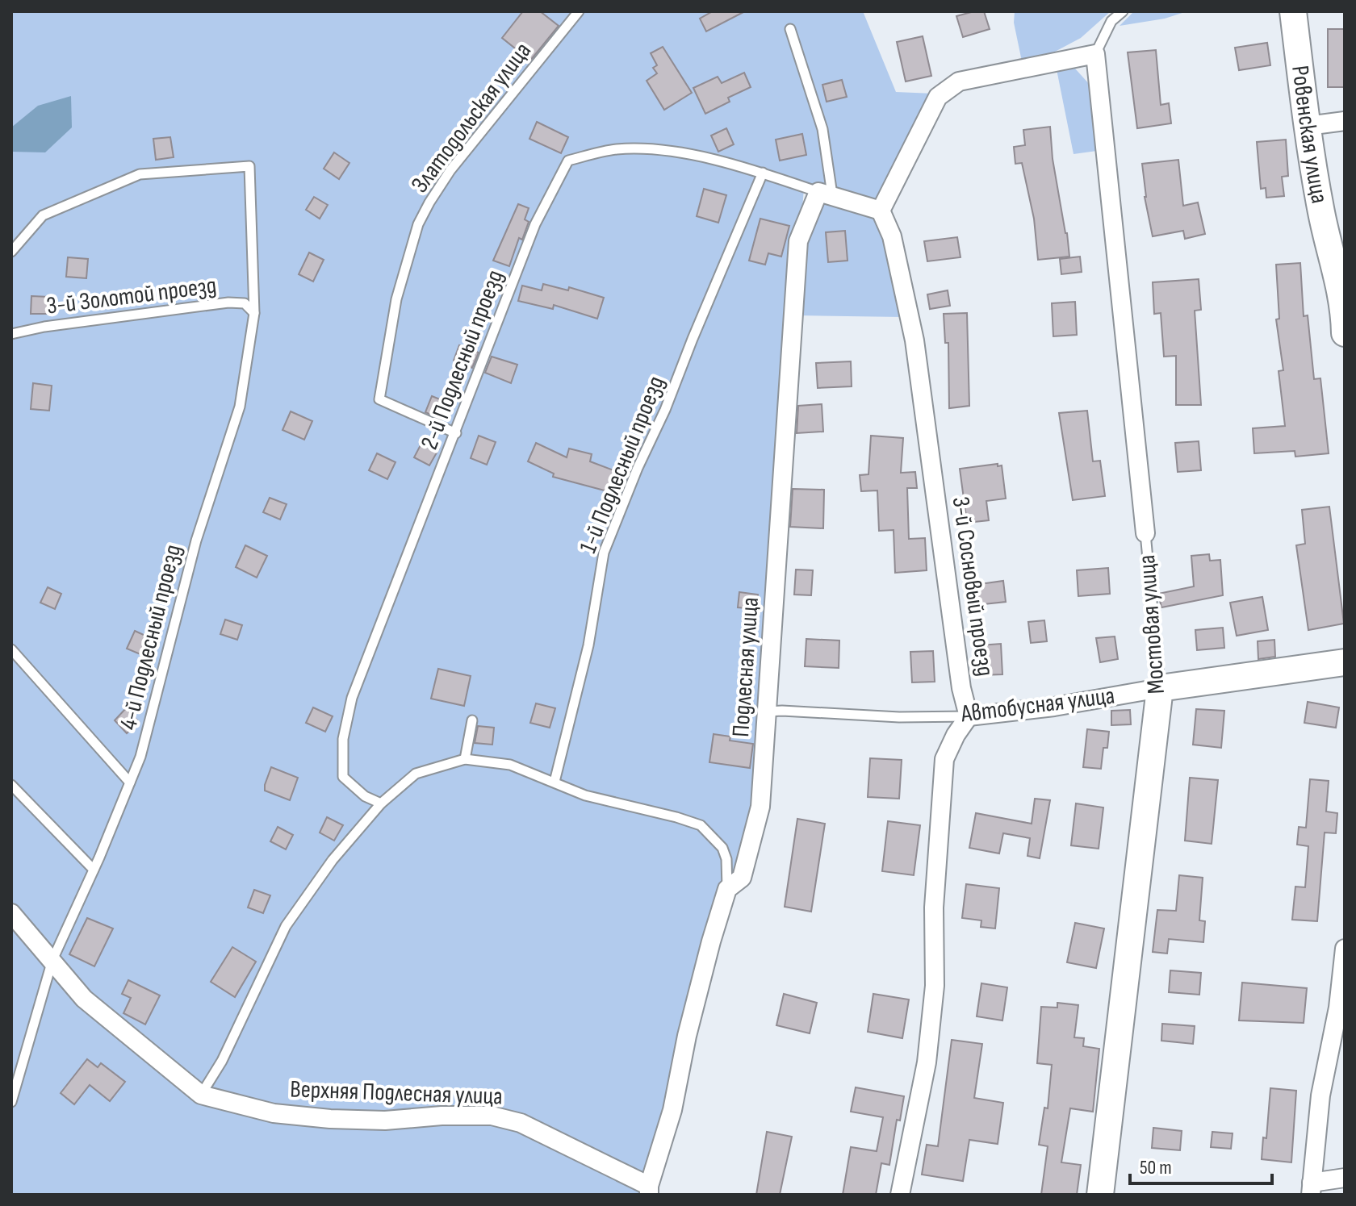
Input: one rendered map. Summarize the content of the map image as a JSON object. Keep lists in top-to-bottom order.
{
  "streets": {
    "street": [
      "Ровенская улица",
      "3-й Сосновый проезд",
      "Мостовая улица",
      "Подлесная улица",
      "Автобусная улица",
      "Верхняя Подлесная улица"
    ],
    "lane": [
      "Златодольская улица",
      "3-й Золотой проезд",
      "2-й Подлесный проезд",
      "1-й Подлесный проезд",
      "4-й Подлесный проезд"
    ]
  },
  "crossings": [
    ["Златодольская улица", "2-й Подлесный проезд"],
    ["3-й Золотой проезд", "4-й Подлесный проезд"],
    ["2-й Подлесный проезд", "1-й Подлесный проезд"],
    ["2-й Подлесный проезд", "Подлесная улица"],
    ["3-й Сосновый проезд", "Автобусная улица"],
    ["Мостовая улица", "Автобусная улица"],
    ["4-й Подлесный проезд", "Верхняя Подлесная улица"],
    ["Подлесная улица", "Автобусная улица"],
    ["Подлесная улица", "Верхняя Подлесная улица"]
  ],
  "scale_bar": "50 m"
}
